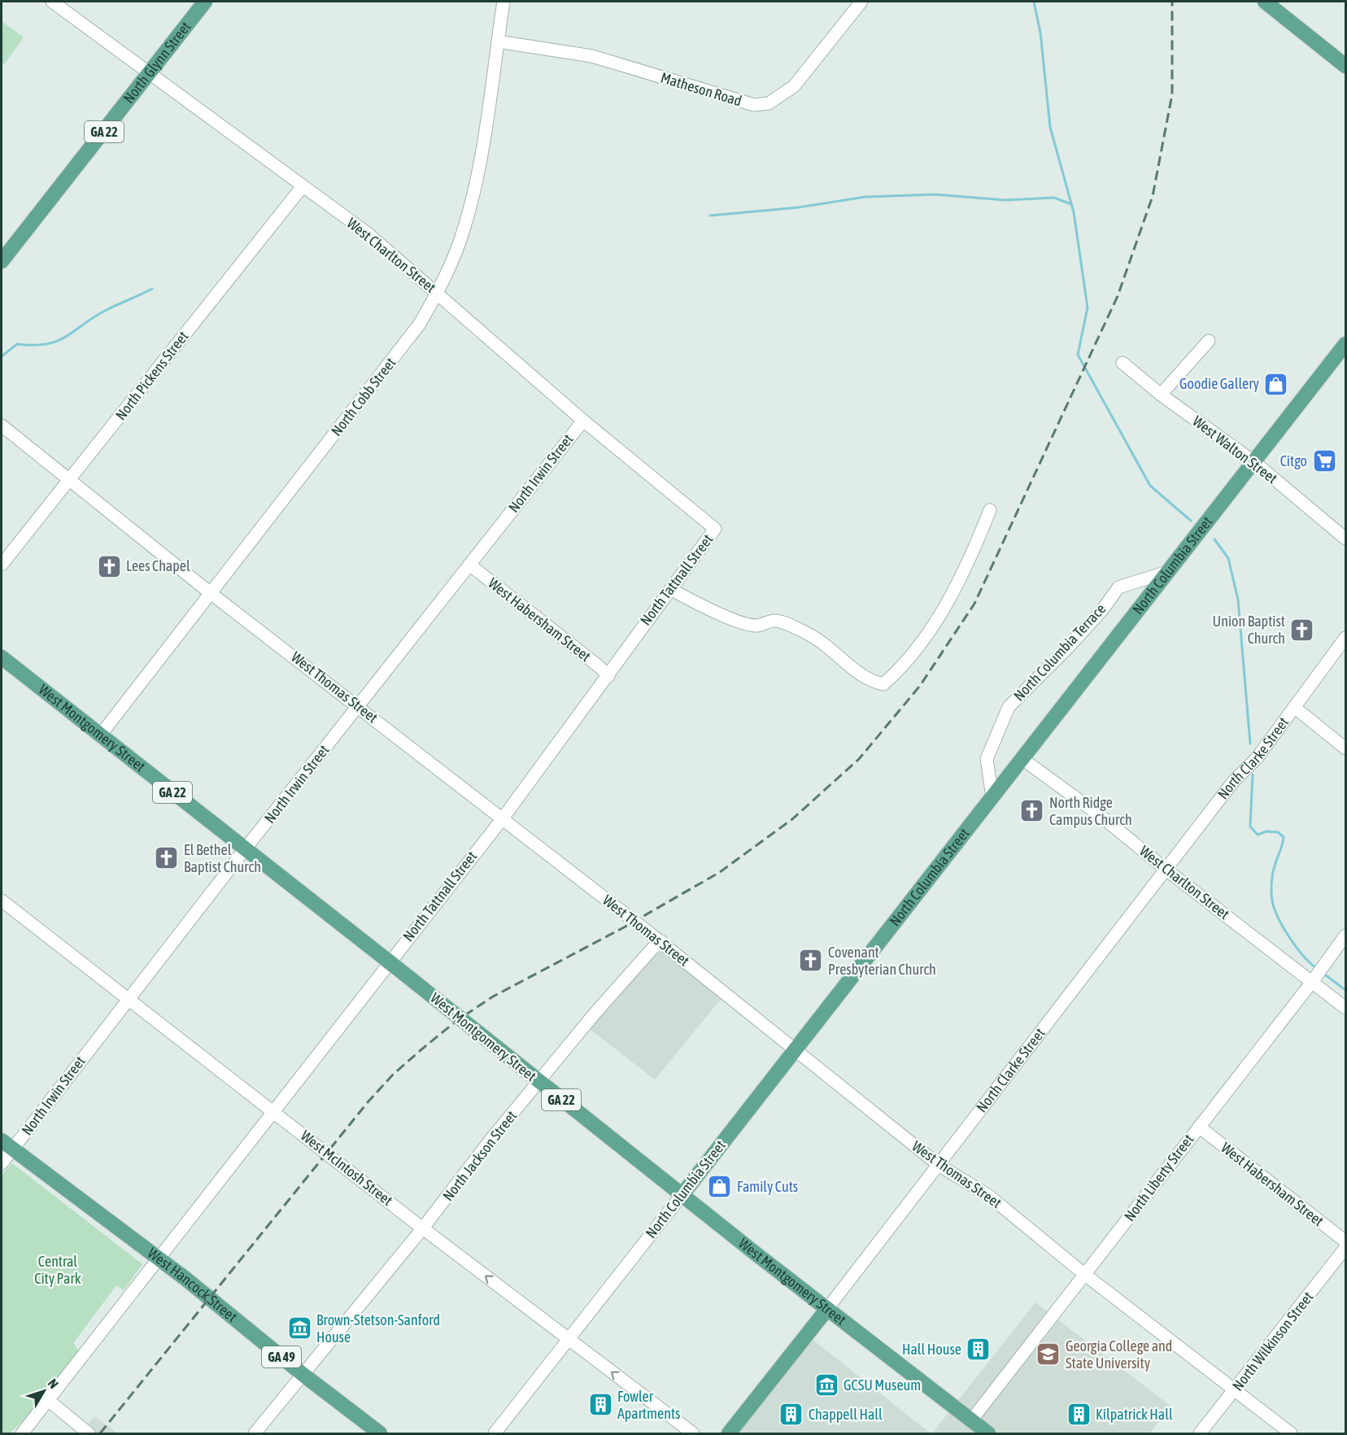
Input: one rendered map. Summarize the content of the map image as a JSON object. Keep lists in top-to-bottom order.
{
  "streets": {
    "main road": [
      "North Glynn Street",
      "GA 22",
      "North Columbia Street",
      "West Montgomery Street",
      "North Clarke Street",
      "West Hancock Street",
      "GA 49"
    ],
    "street": [
      "Matheson Road",
      "West Charlton Street",
      "North Pickens Street",
      "North Cobb Street",
      "West Walton Street",
      "North Irwin Street",
      "North Tattnall Street",
      "West Habersham Street",
      "North Columbia Terrace",
      "West Thomas Street",
      "North Jackson Street",
      "West McIntosh Street",
      "North Liberty Street",
      "North Wilkinson Street"
    ]
  },
  "crossings": [
    ["North Glynn Street", "West Charlton Street"],
    ["Matheson Road", "North Cobb Street"],
    ["West Charlton Street", "North Pickens Street"],
    ["West Charlton Street", "North Cobb Street"],
    ["West Charlton Street", "North Irwin Street"],
    ["West Charlton Street", "North Columbia Street"],
    ["West Charlton Street", "North Tattnall Street"],
    ["West Charlton Street", "North Clarke Street"],
    ["West Charlton Street", "North Liberty Street"],
    ["North Pickens Street", "West Thomas Street"],
    ["North Cobb Street", "West Thomas Street"],
    ["North Cobb Street", "West Montgomery Street"],
    ["West Walton Street", "North Columbia Street"],
    ["North Irwin Street", "West Habersham Street"],
    ["North Irwin Street", "West Thomas Street"],
    ["North Irwin Street", "West Montgomery Street"],
    ["North Irwin Street", "West McIntosh Street"],
    ["North Irwin Street", "West Hancock Street"],
    ["North Columbia Street", "North Columbia Terrace"],
    ["North Columbia Street", "West Thomas Street"],
    ["North Columbia Street", "West Montgomery Street"],
    ["North Columbia Street", "West McIntosh Street"],
    ["North Tattnall Street", "West Habersham Street"],
    ["North Tattnall Street", "West Thomas Street"],
    ["North Tattnall Street", "West McIntosh Street"],
    ["North Tattnall Street", "West Hancock Street"],
    ["West Habersham Street", "North Liberty Street"],
    ["West Thomas Street", "North Clarke Street"],
    ["West Thomas Street", "North Jackson Street"],
    ["West Thomas Street", "North Liberty Street"],
    ["West Thomas Street", "North Wilkinson Street"],
    ["West Montgomery Street", "North Clarke Street"],
    ["West Montgomery Street", "North Jackson Street"],
    ["West Montgomery Street", "North Liberty Street"],
    ["North Jackson Street", "West McIntosh Street"],
    ["North Jackson Street", "West Hancock Street"]
  ],
  "one_way": ["West McIntosh Street"],
  "parks": ["Central City Park"],
  "places": {
    "shop": ["Goodie Gallery", "Family Cuts"],
    "supermarket": ["Citgo"],
    "church": [
      "Lees Chapel",
      "Union Baptist Church",
      "North Ridge Campus Church",
      "El Bethel Baptist Church",
      "Covenant Presbyterian Church"
    ],
    "museum": ["Brown-Stetson-Sanford House", "GCSU Museum"],
    "building": [
      "Hall House",
      "Fowler Apartments",
      "Chappell Hall",
      "Kilpatrick Hall"
    ],
    "school or university": ["Georgia College and State University"]
  },
  "north": "top right"
}
